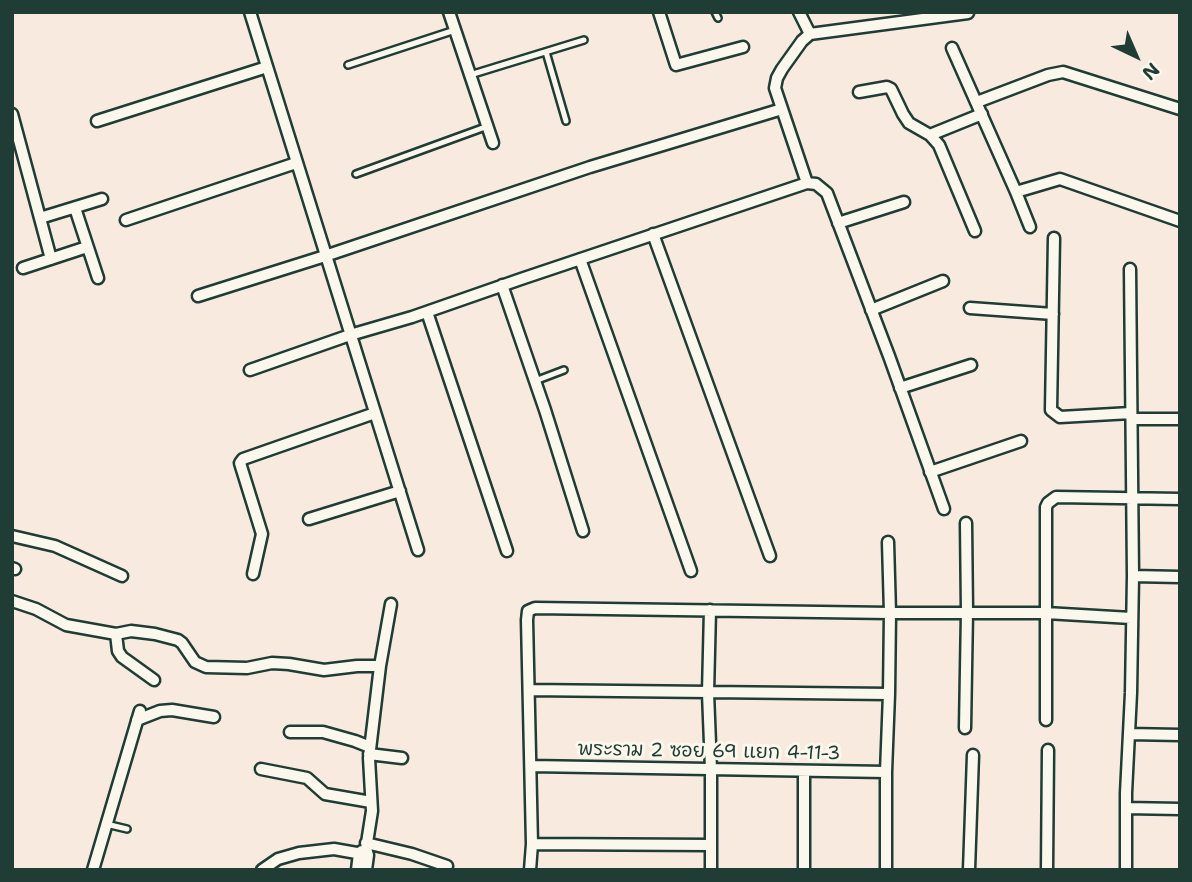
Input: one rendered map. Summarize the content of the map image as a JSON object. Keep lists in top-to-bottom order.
{
  "streets": {
    "street": ["พระราม 2 ซอย 69 แยก 4-11-3"]
  },
  "north": "bottom right"
}
